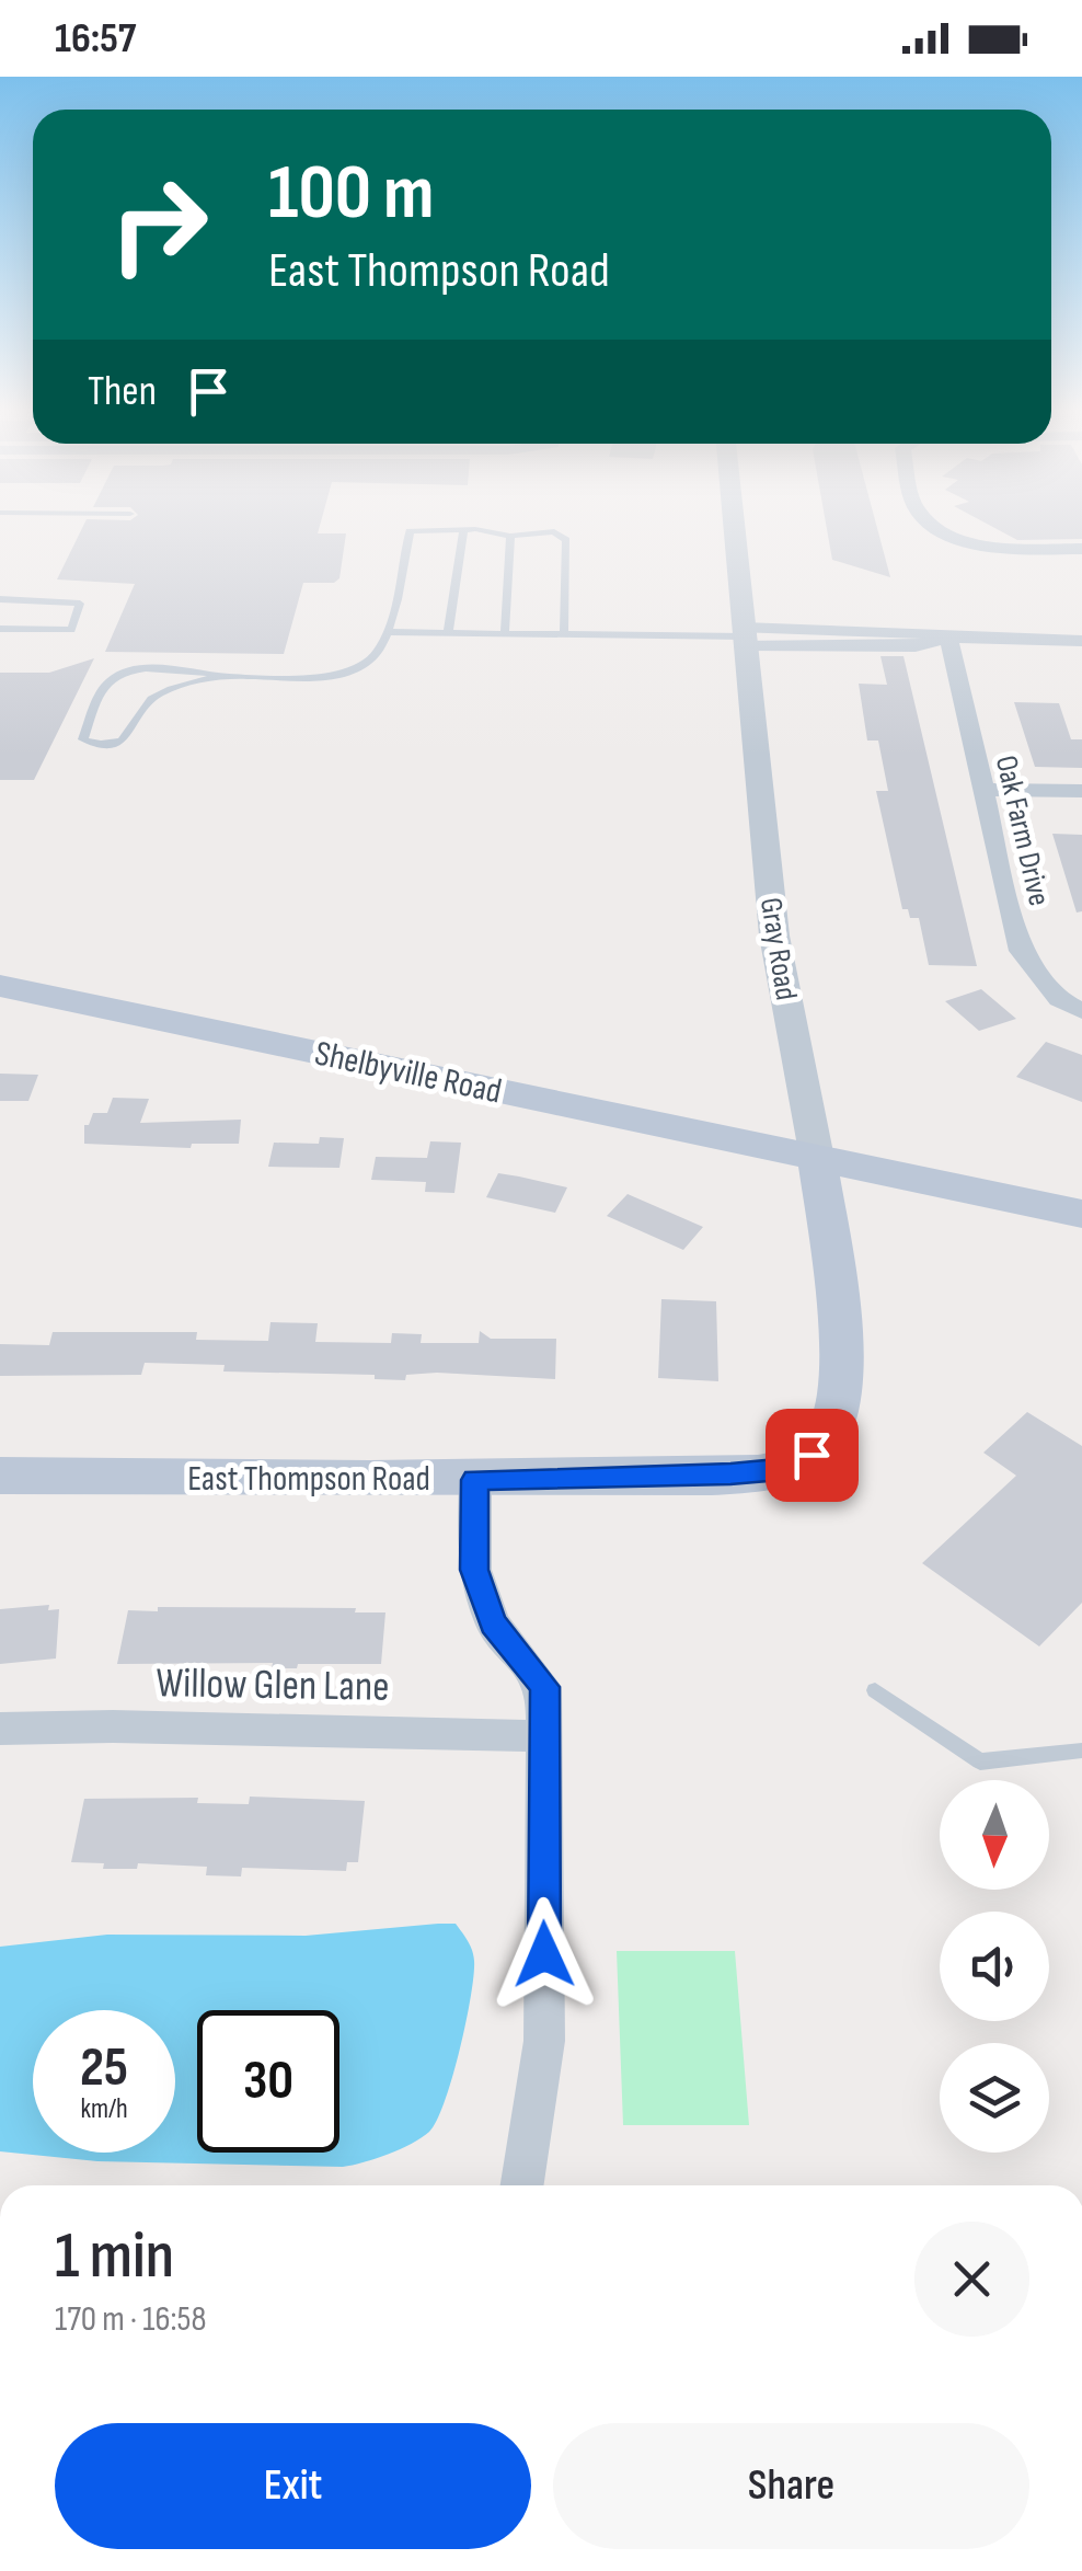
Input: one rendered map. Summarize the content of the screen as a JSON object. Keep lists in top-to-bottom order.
{
  "streets": {
    "main road": ["Gray Road", "Shelbyville Road", "East Thompson Road"],
    "street": ["Oak Farm Drive", "Willow Glen Lane"]
  },
  "crossings": [
    ["Gray Road", "Shelbyville Road"],
    ["Gray Road", "East Thompson Road"]
  ],
  "north": "bottom",
  "page": {
    "status": "16:57",
    "turn": ["100 m", "East Thompson Road"],
    "then": "Then",
    "speed": "25 km/h",
    "limit": "30",
    "heading": ["1 min", "170 m · 16:58"],
    "buttons": ["Exit", "Share"]
  }
}
